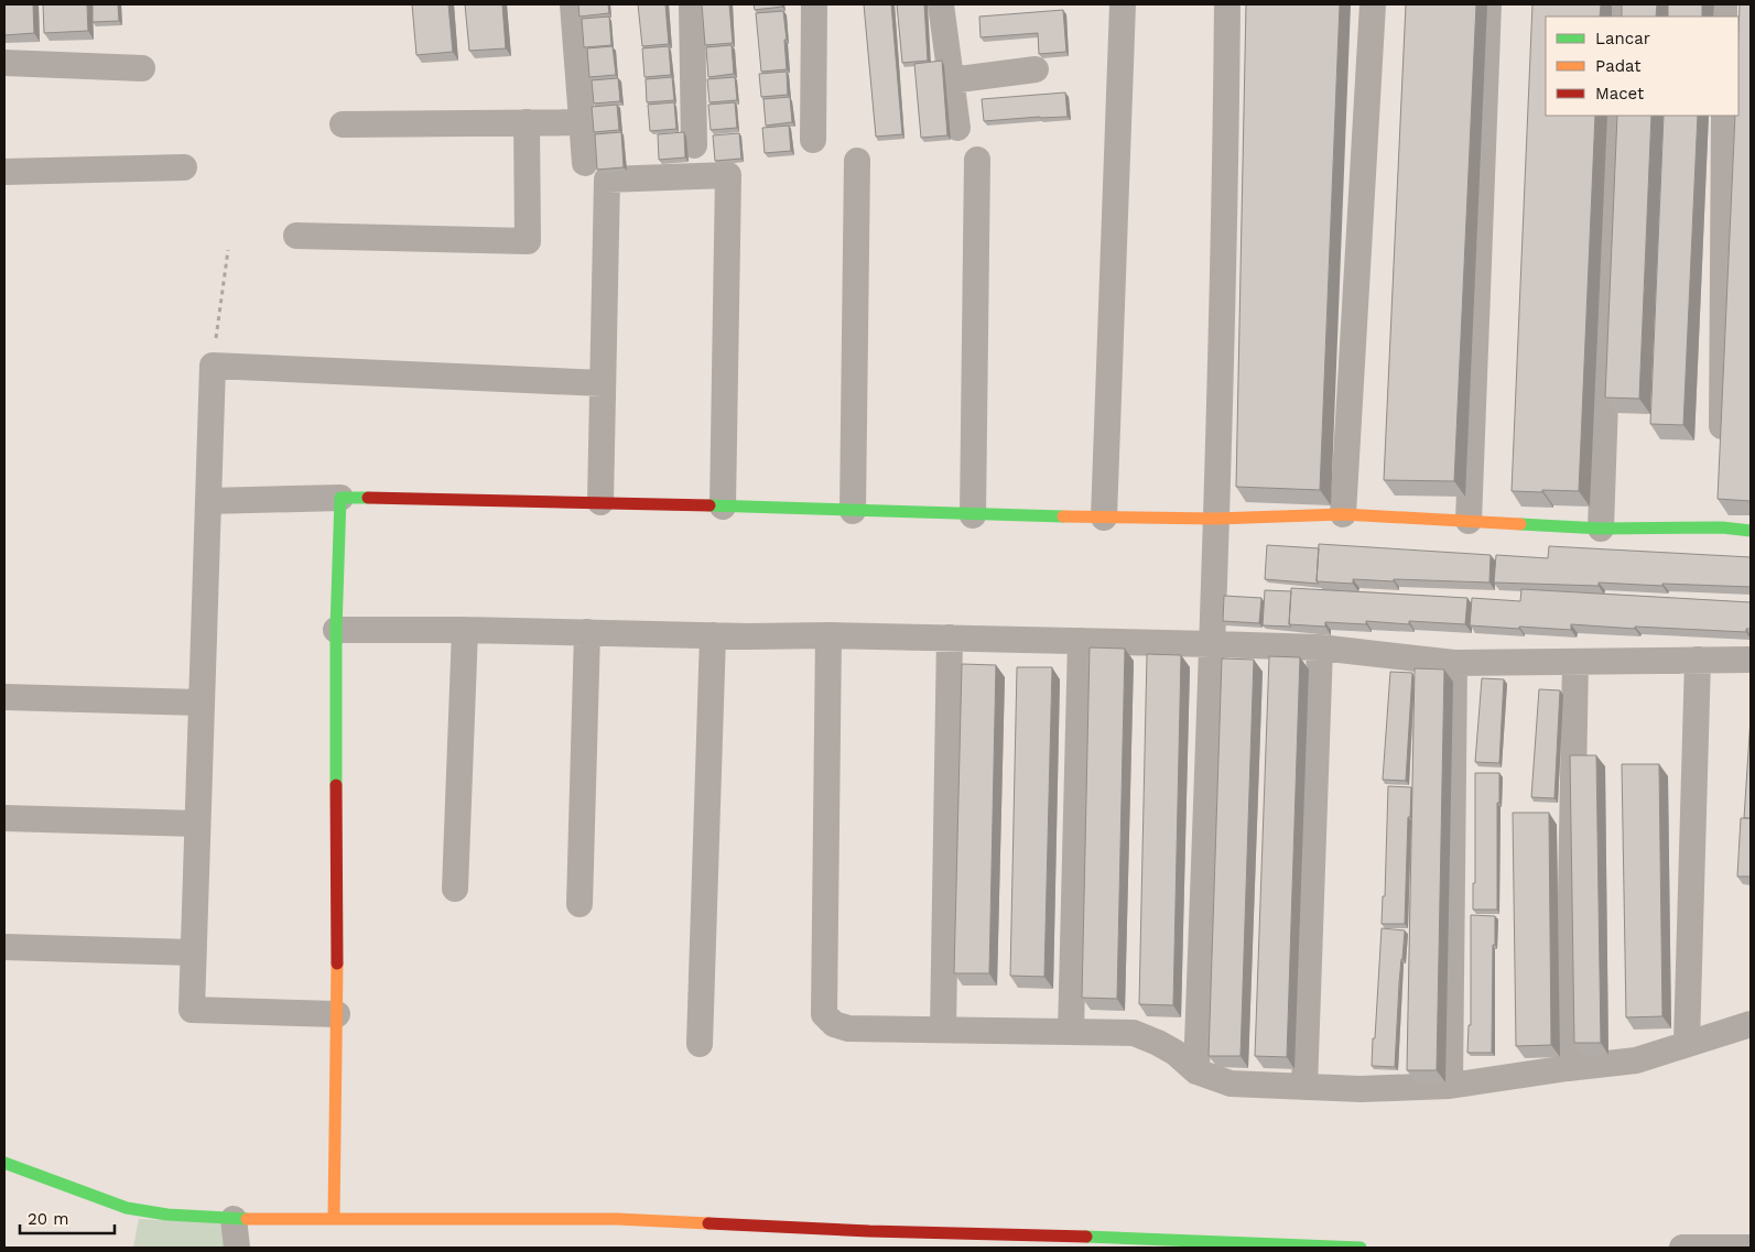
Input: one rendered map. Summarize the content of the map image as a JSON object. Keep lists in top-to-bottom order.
{
  "legend": ["Lancar", "Padat", "Macet"],
  "scale_bar": "20 m"
}
